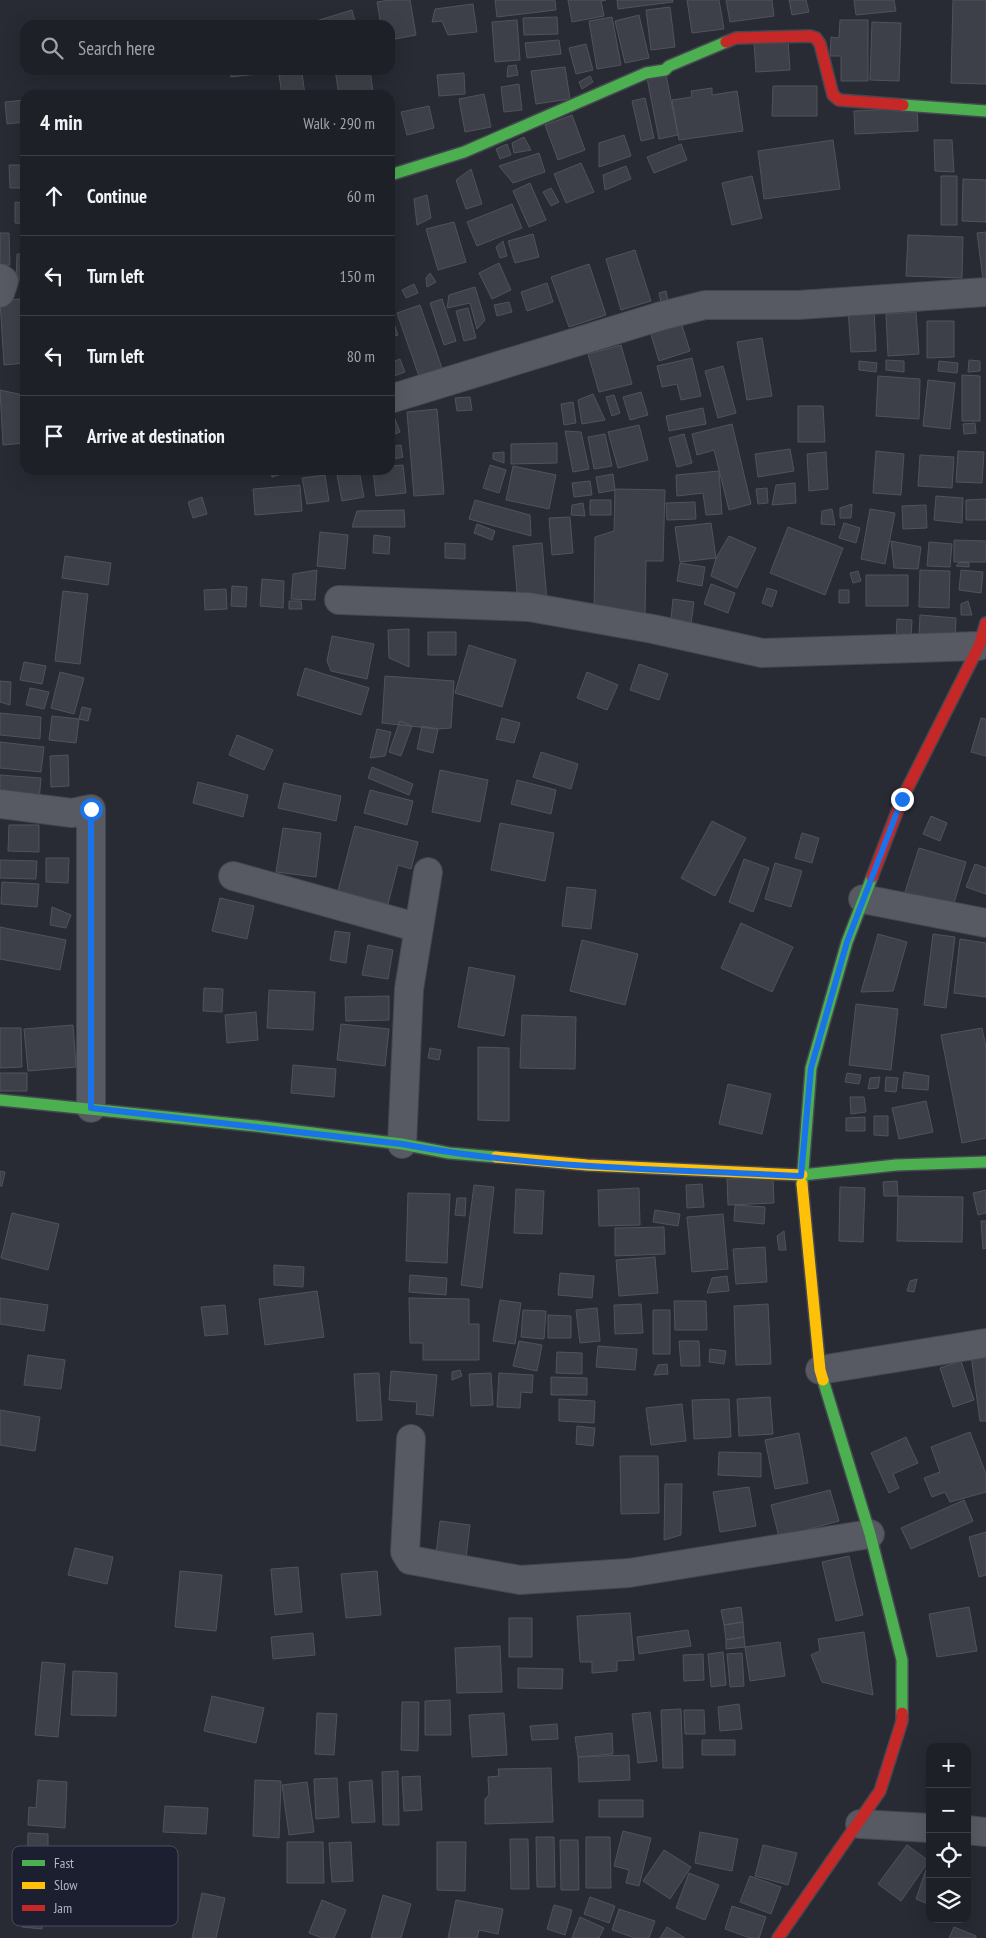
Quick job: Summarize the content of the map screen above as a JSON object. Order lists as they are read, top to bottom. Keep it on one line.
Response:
{"legend":["Fast","Slow","Jam"],"page":{"search":"Search here","heading":["4 min","Walk · 290 m"],"list":[["Continue","60 m"],["Turn left","150 m"],["Turn left","80 m"],"Arrive at destination"],"map_buttons":["+","−"]}}
